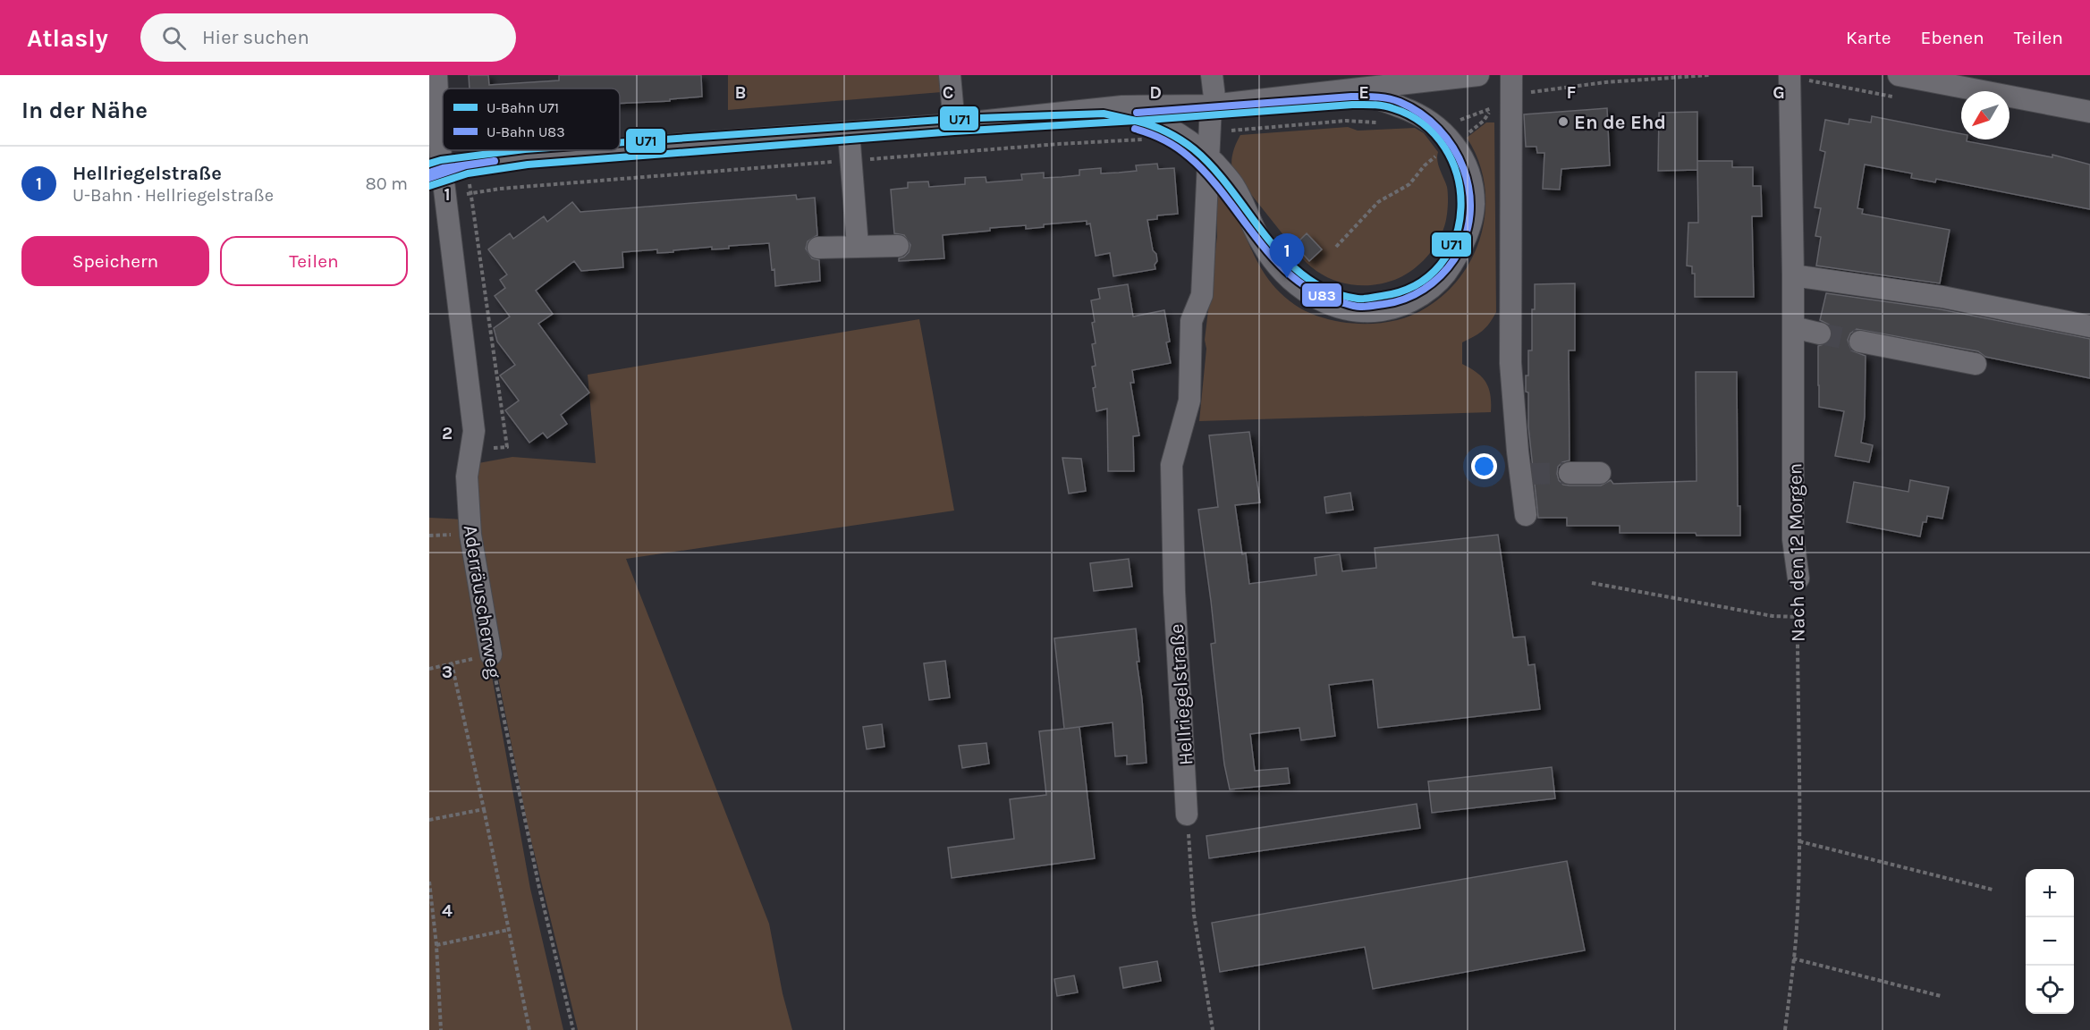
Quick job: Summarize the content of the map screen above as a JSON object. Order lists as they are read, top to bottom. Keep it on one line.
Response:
{"streets":{"street":["Nach den 12 Morgen","Aderräuscherweg","Hellriegelstraße"]},"places":["En de Ehd"],"lines":["metro line U83","metro line U71"],"legend":["U-Bahn U71","U-Bahn U83"],"north":"bottom left","page":{"header":"Atlasly","search":"Hier suchen","nav":["Karte","Ebenen","Teilen"],"heading":"In der Nähe","list":[{"mark":"1","name":"Hellriegelstraße","note":"U-Bahn · Hellriegelstraße","value":"80 m"}],"buttons":["Speichern","Teilen"],"pins":"1","map_buttons":["+","−"]},"grid":{"columns":["B","C","D","E","F","G"],"rows":["1","2","3","4"]}}
